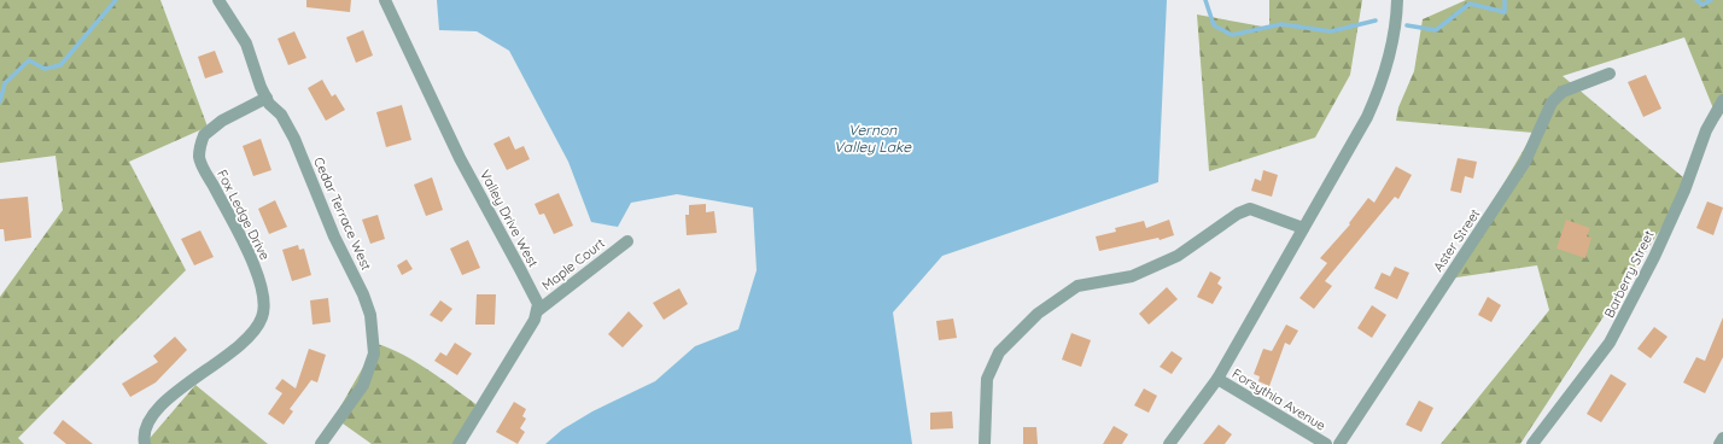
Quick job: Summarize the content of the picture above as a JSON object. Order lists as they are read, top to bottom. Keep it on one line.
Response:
{"streets":{"street":["Cedar Terrace West","Fox Ledge Drive","Valley Drive West","Aster Street","Maple Court","Barberry Street","Forsythia Avenue"]},"crossings":[["Cedar Terrace West","Fox Ledge Drive"],["Valley Drive West","Maple Court"]],"water":["Vernon Valley Lake"]}
